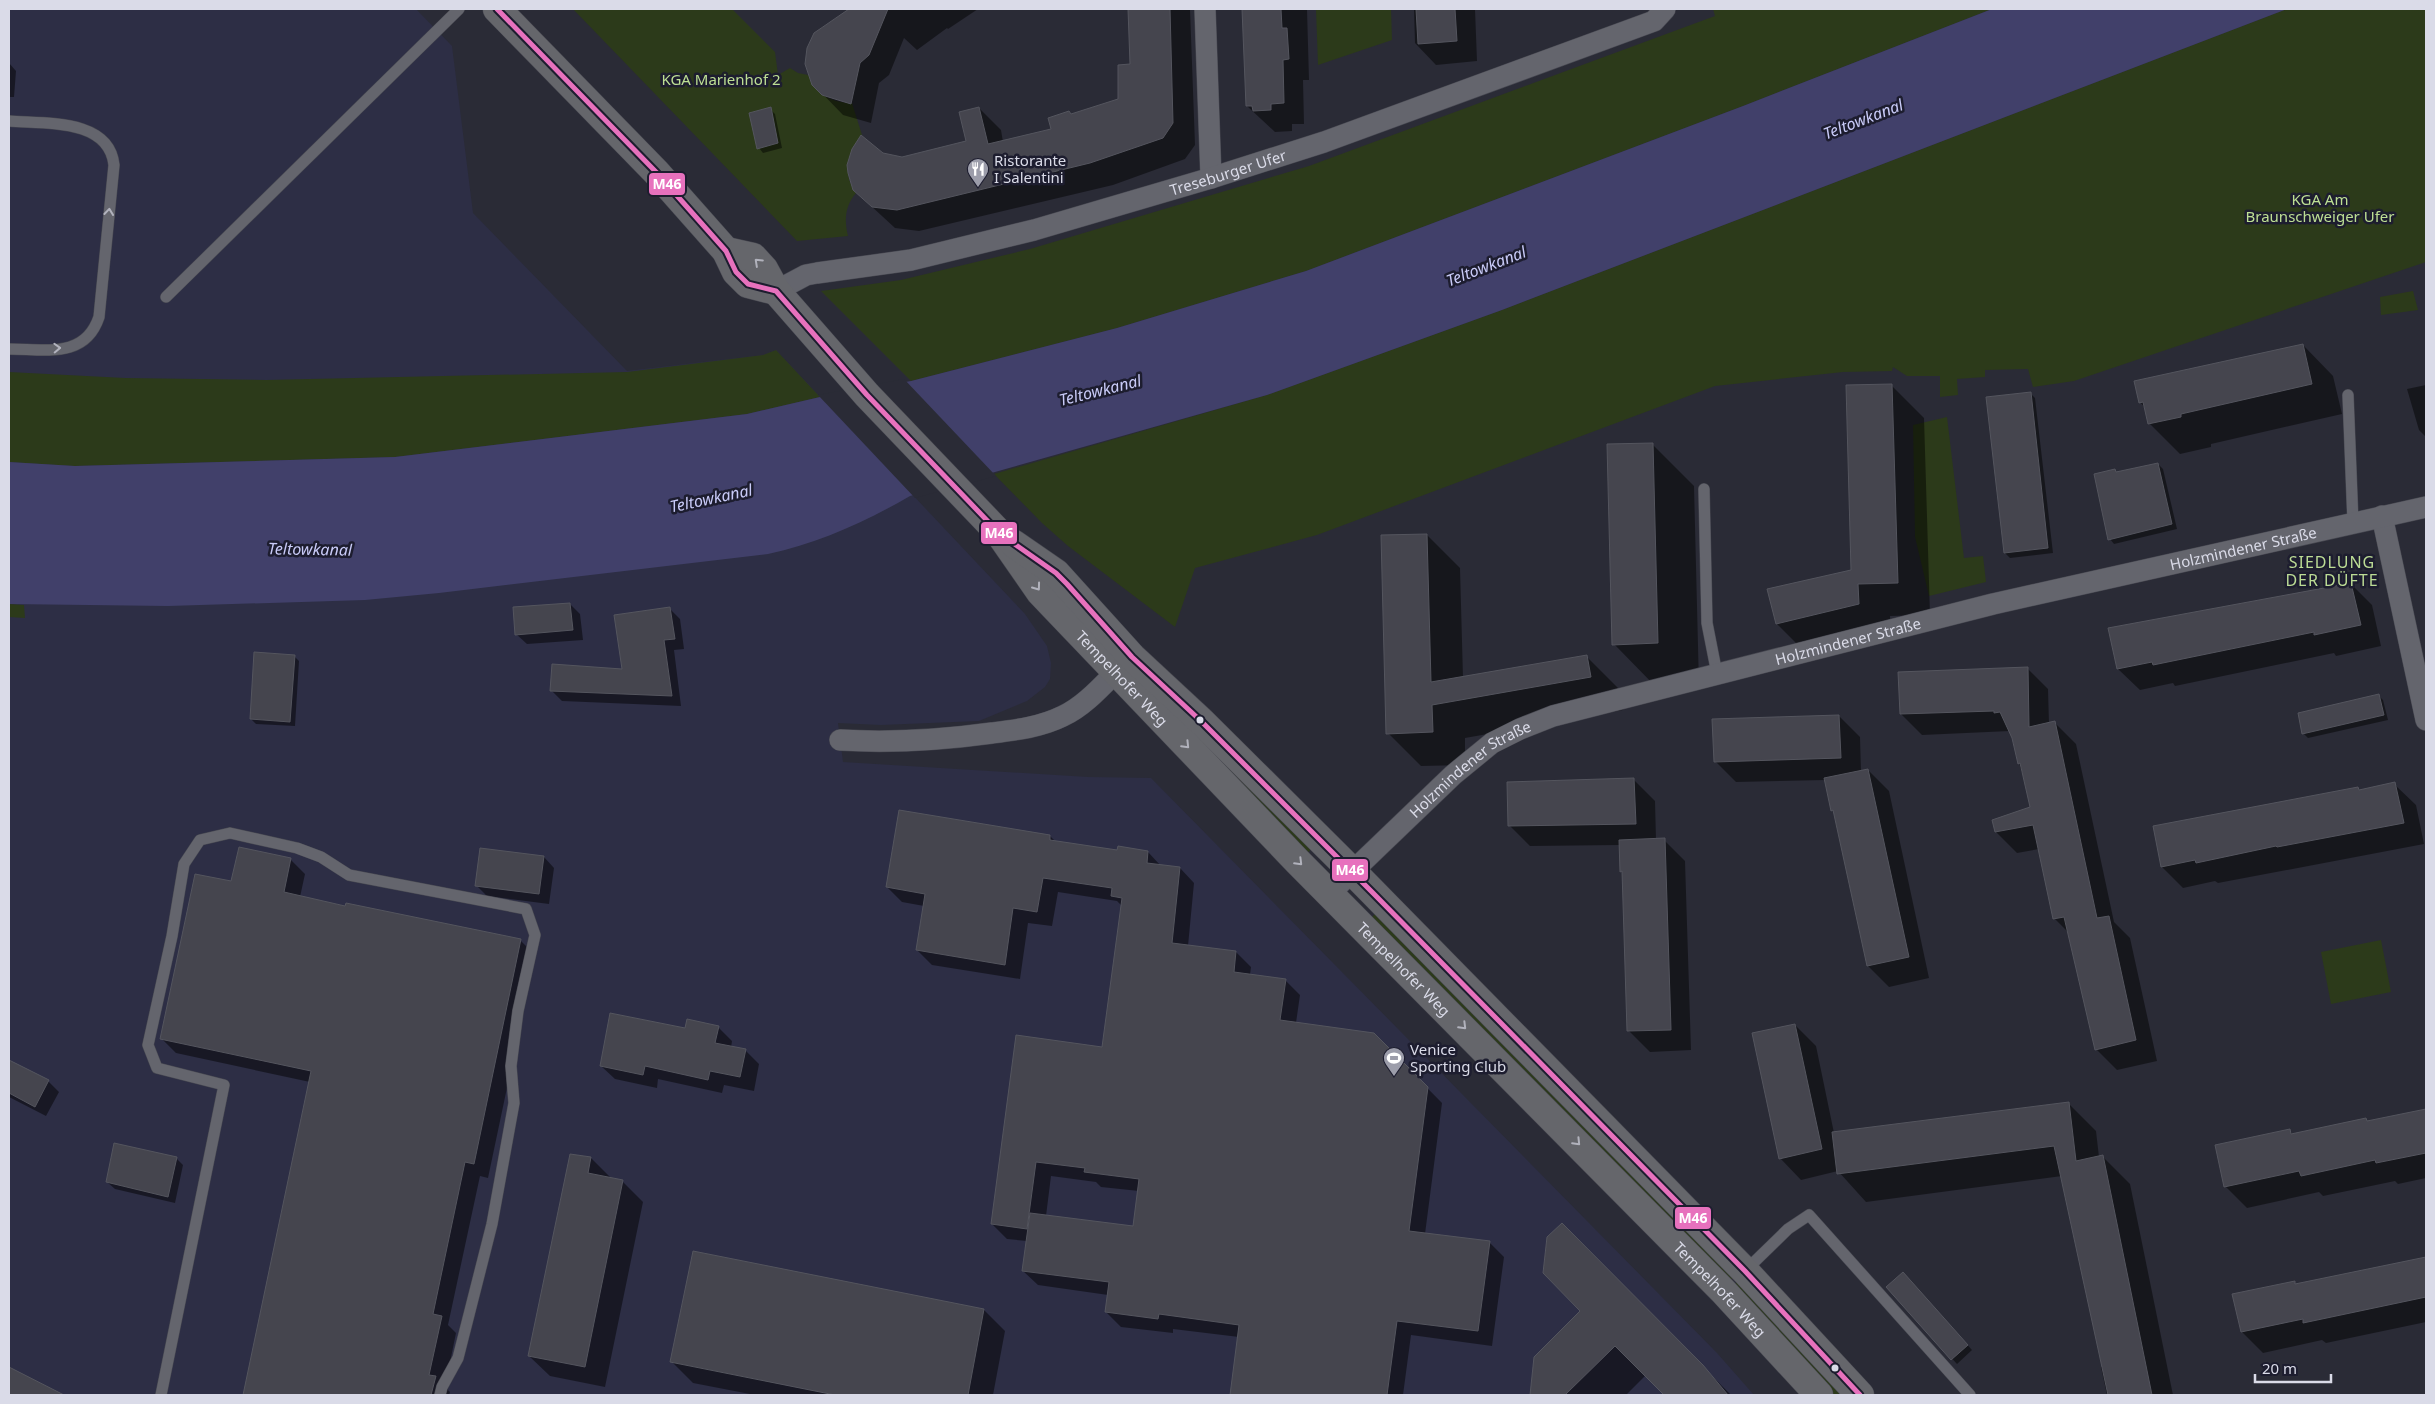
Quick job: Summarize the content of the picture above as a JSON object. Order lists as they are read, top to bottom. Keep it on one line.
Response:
{"streets":{"street":["Treseburger Ufer","Holzmindener Straße","Tempelhofer Weg"]},"crossings":[["Treseburger Ufer","Tempelhofer Weg"],["Holzmindener Straße","Tempelhofer Weg"]],"districts":["SIEDLUNG DER DÜFTE"],"water":["Teltowkanal"],"parks":["KGA Marienhof 2","KGA Am Braunschweiger Ufer"],"places":{"restaurant":["Ristorante I Salentini"],"sports":["Venice Sporting Club"]},"lines":["transit line M46"],"scale_bar":"20 m"}
